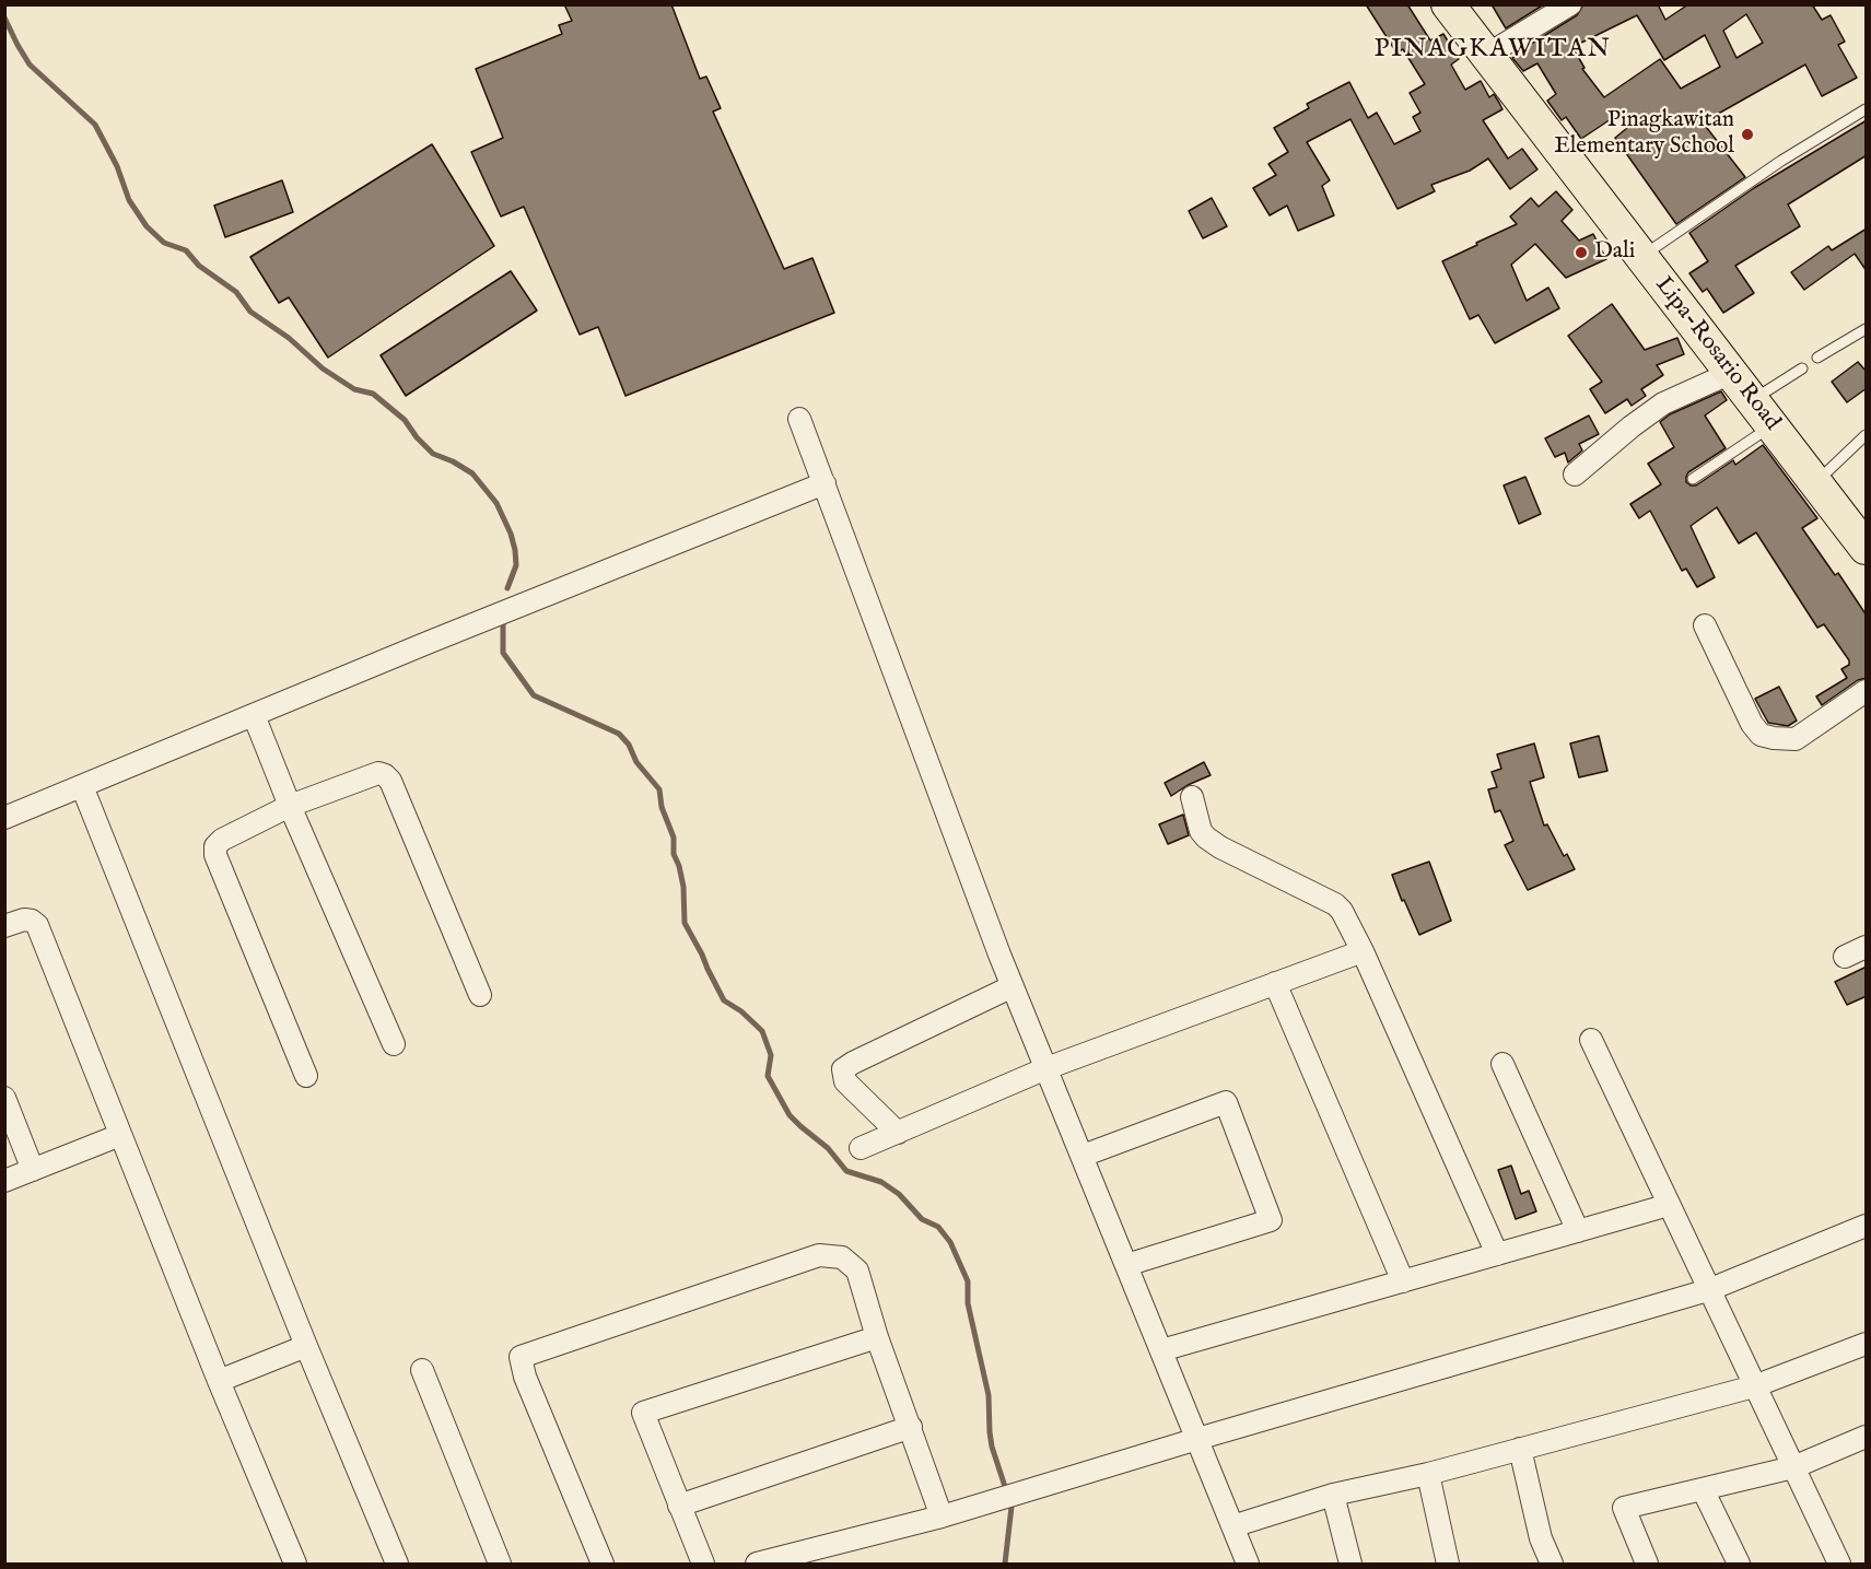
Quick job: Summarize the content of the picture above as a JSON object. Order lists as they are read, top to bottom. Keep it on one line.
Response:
{"streets":{"main road":["Lipa-Rosario Road"]},"districts":["PINAGKAWITAN"],"places":["Pinagkawitan Elementary School","Dali"]}
